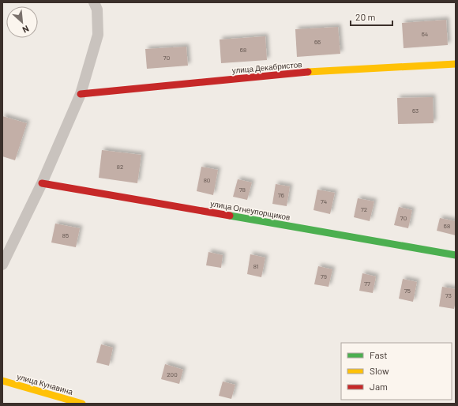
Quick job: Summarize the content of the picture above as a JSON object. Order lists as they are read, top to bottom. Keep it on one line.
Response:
{"streets":{"street":["улица Декабристов","улица Огнеупорщиков","улица Кунавина"]},"house_numbers":["64","66","68","70","63","82","80","78","76","74","72","70","68","85","81","79","77","75","73","200"],"legend":["Fast","Slow","Jam"],"scale_bar":"20 m","north":"bottom right"}
